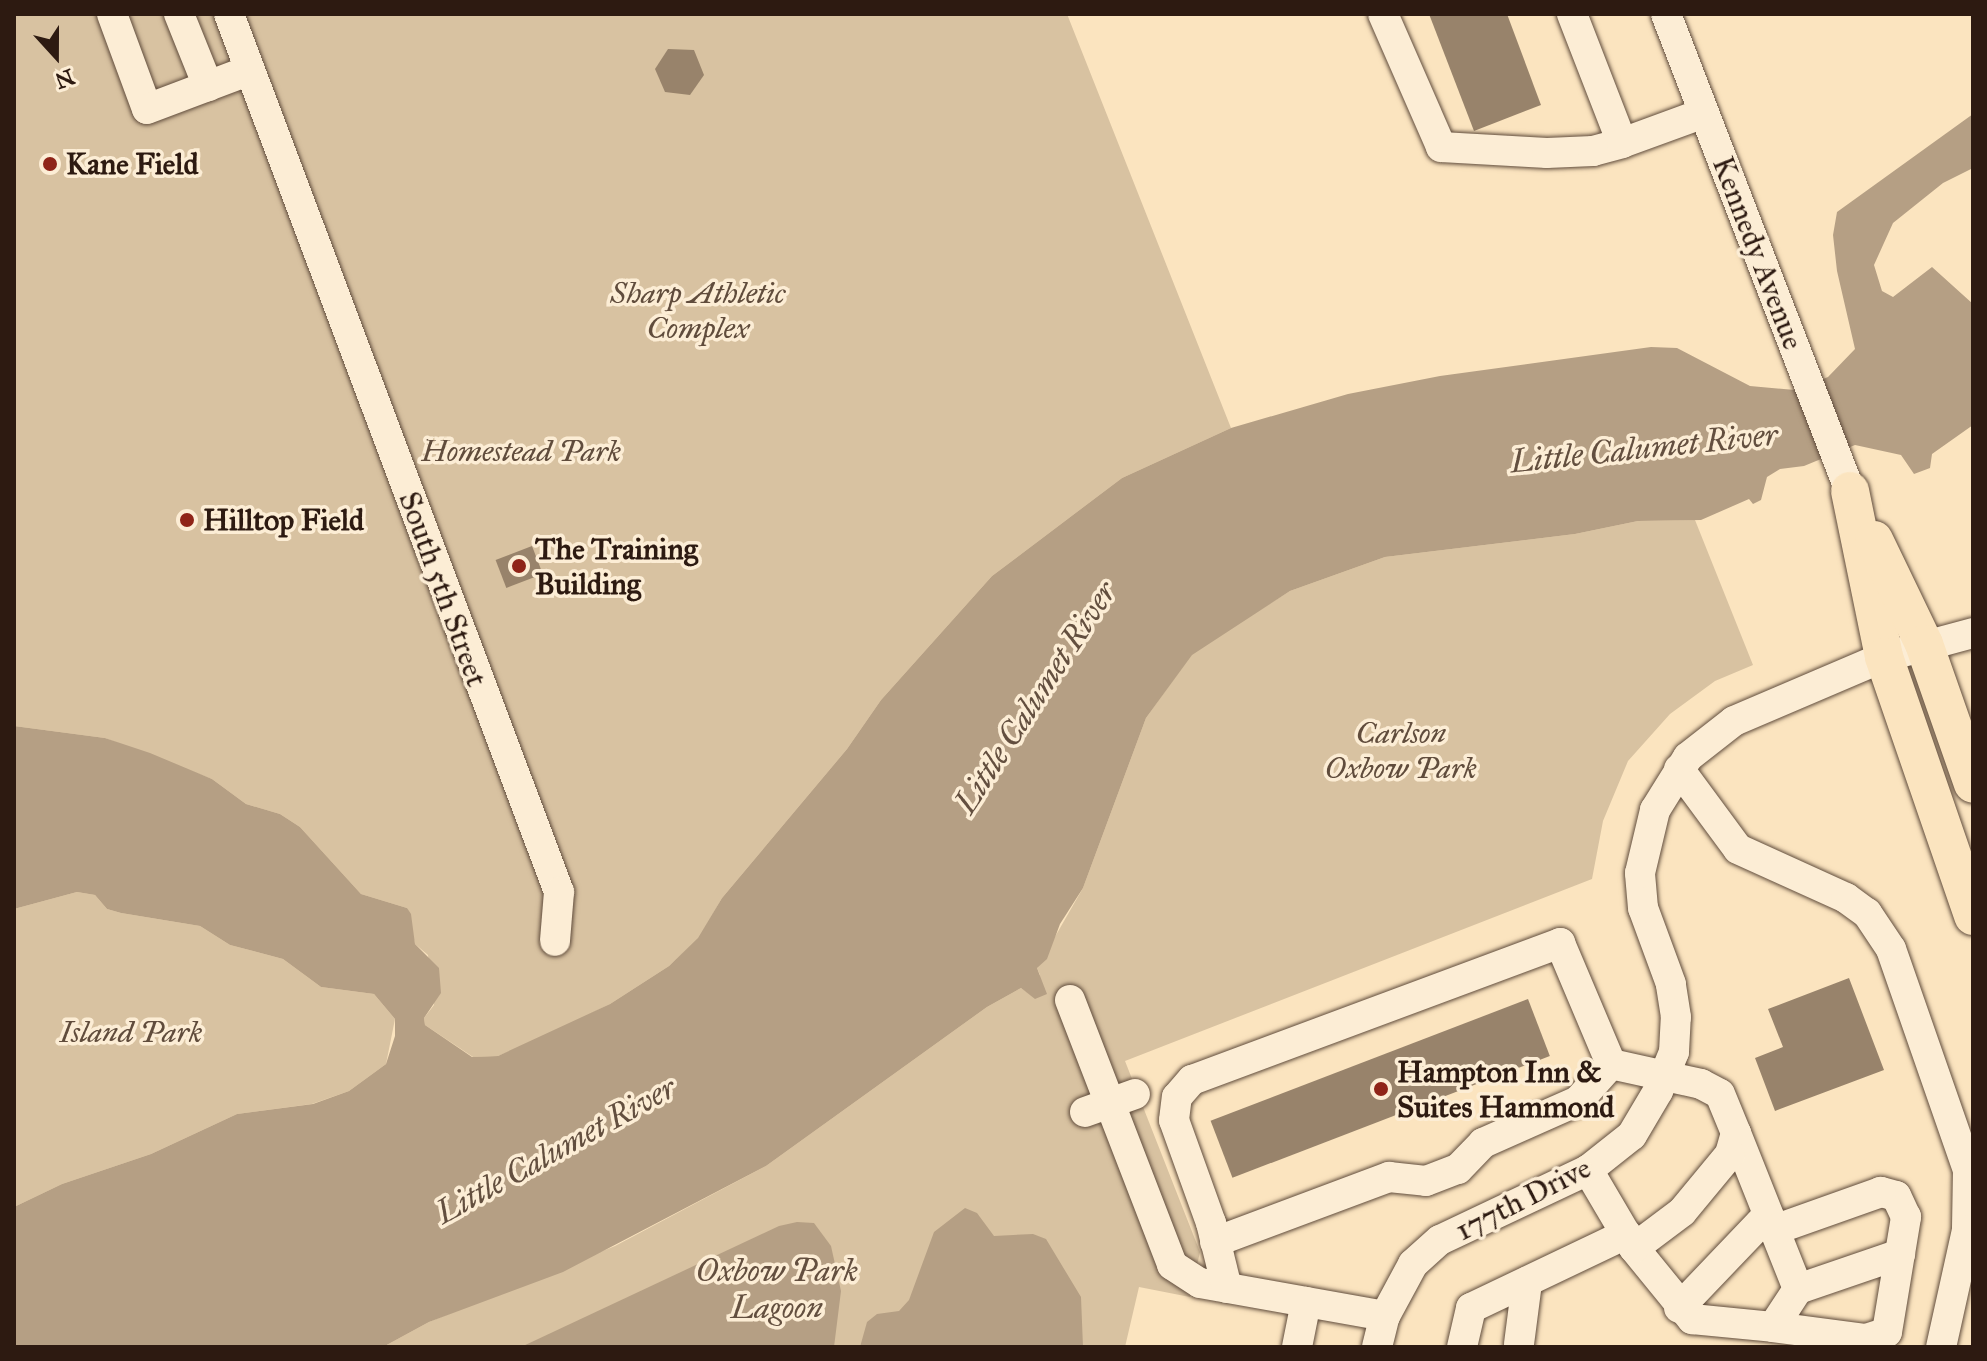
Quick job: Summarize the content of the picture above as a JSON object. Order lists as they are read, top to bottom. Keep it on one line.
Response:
{"streets":{"main road":["Kennedy Avenue"],"street":["South 5th Street","177th Drive"]},"crossings":[["Kennedy Avenue","177th Drive"]],"water":["Little Calumet River","Oxbow Park Lagoon"],"parks":["Sharp Athletic Complex","Homestead Park","Carlson Oxbow Park","Island Park"],"places":["Kane Field","Hilltop Field","The Training Building","Hampton Inn & Suites Hammond"],"north":"bottom"}
